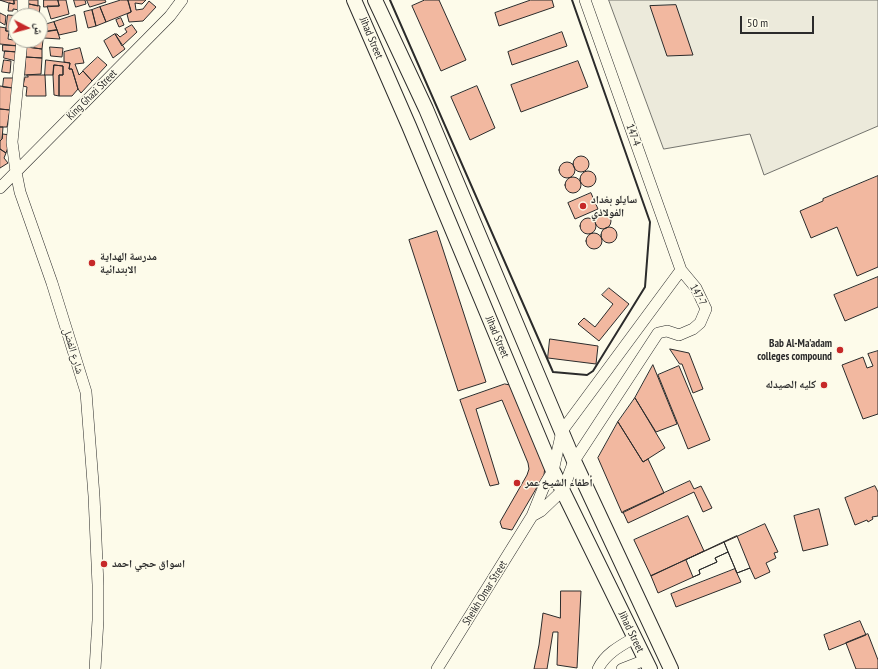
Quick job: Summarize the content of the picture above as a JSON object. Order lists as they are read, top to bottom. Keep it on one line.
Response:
{"streets":{"main road":["Jihad Street"],"street":["King Ghazi Street","147-4","147-7","شارع الفضل","Sheikh Omar Street"]},"crossings":[["Jihad Street","147-7"],["Jihad Street","Sheikh Omar Street"],["King Ghazi Street","شارع الفضل"],["147-4","147-7"],["147-7","Sheikh Omar Street"]],"places":["سايلو بغداد الفولاذي","مدرسة الهداية الابتدائية","Bab Al-Ma'adam colleges compound","كليه الصيدله","أطفاء الشيخ عمر","اسواق حجي احمد"],"scale_bar":"50 m","north":"right"}
